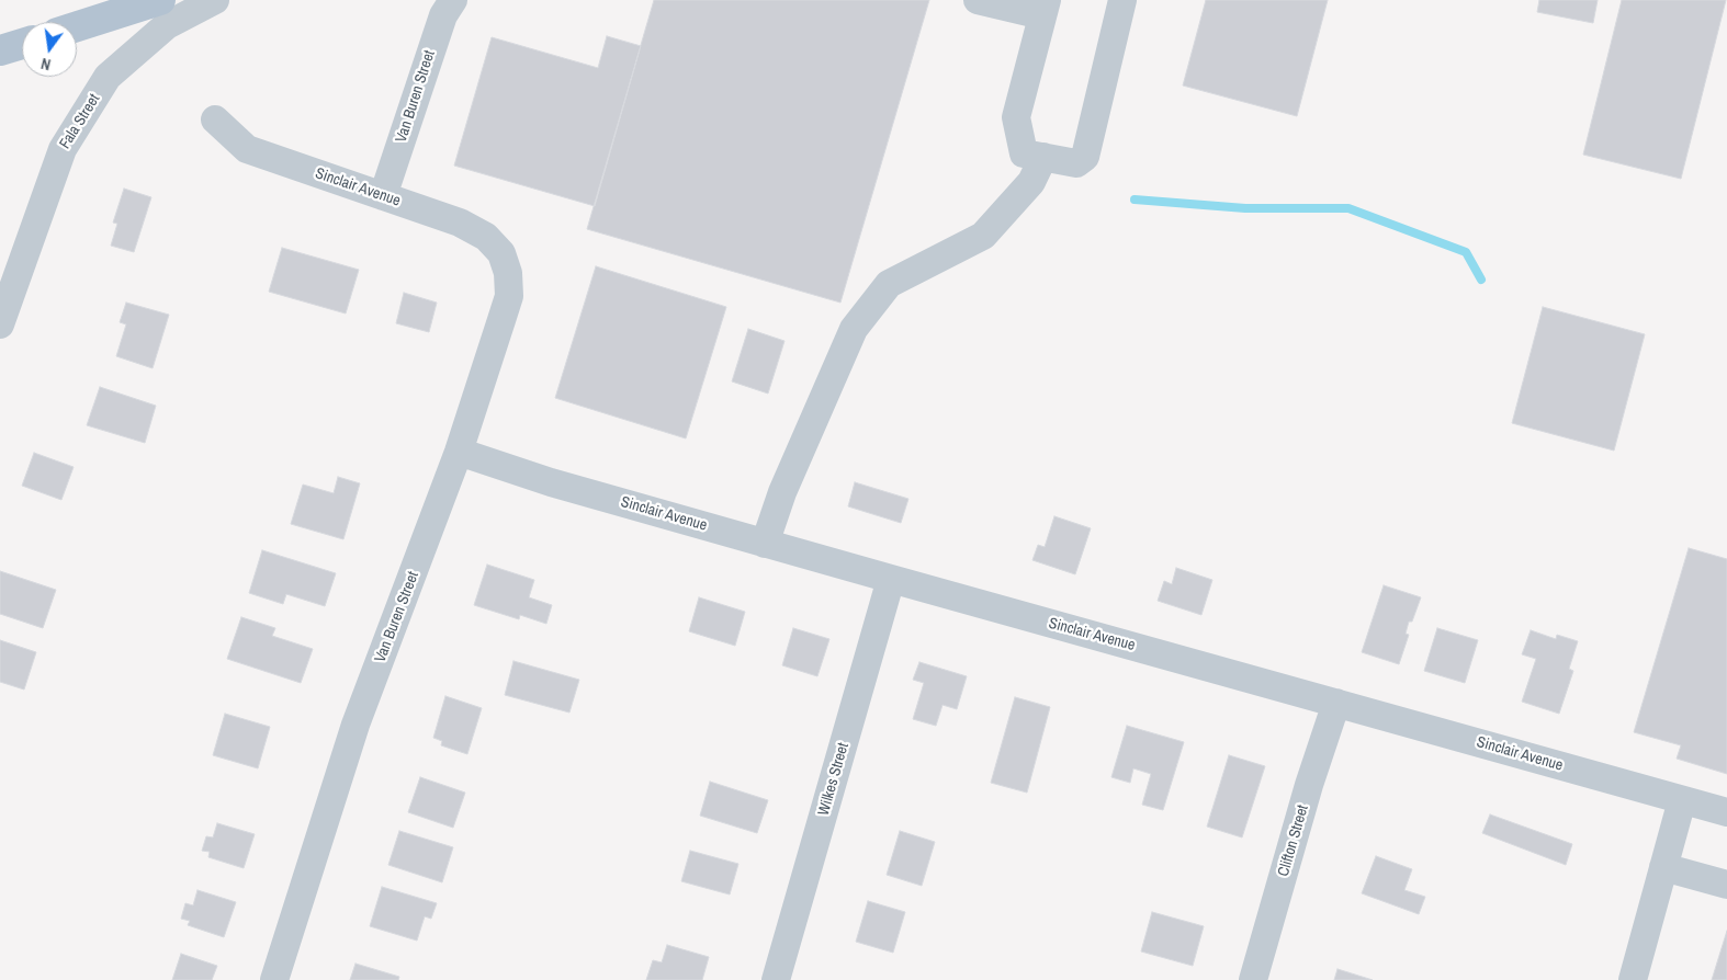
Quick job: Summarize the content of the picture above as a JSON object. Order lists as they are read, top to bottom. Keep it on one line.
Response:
{"streets":{"street":["Van Buren Street","Fala Street","Sinclair Avenue","Wilkes Street","Clifton Street"]},"crossings":[["Van Buren Street","Sinclair Avenue"],["Sinclair Avenue","Wilkes Street"],["Sinclair Avenue","Clifton Street"]],"north":"bottom"}
